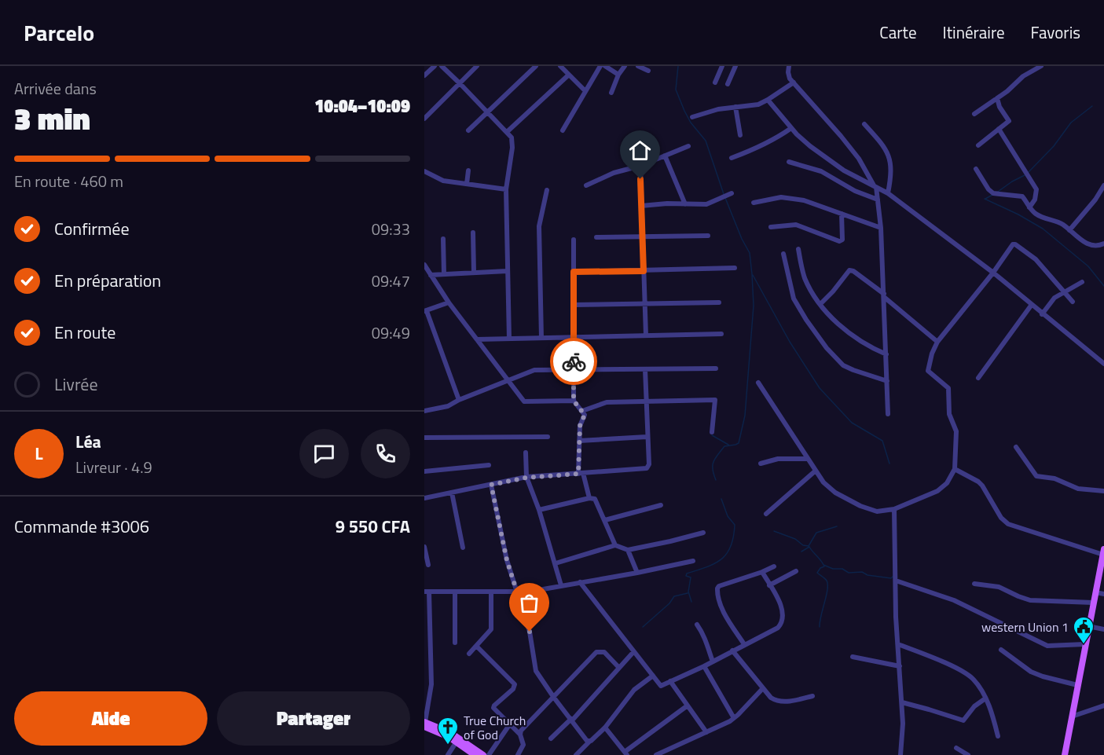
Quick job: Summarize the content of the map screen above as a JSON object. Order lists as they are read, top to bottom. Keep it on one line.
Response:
{"places":{"public building":["western Union 1"],"church":["True Church of God"]},"page":{"header":"Parcelo","nav":["Carte","Itinéraire","Favoris"],"heading":["3 min","Arrivée dans","10:04–10:09"],"panel":["Léa","Livreur · 4.9","Commande #3006","9 550 CFA"],"bar":"En route · 460 m","list":[["Confirmée","09:33"],["En préparation","09:47"],["En route","09:49"],"Livrée"],"round":"L","buttons":["Aide","Partager"]}}
